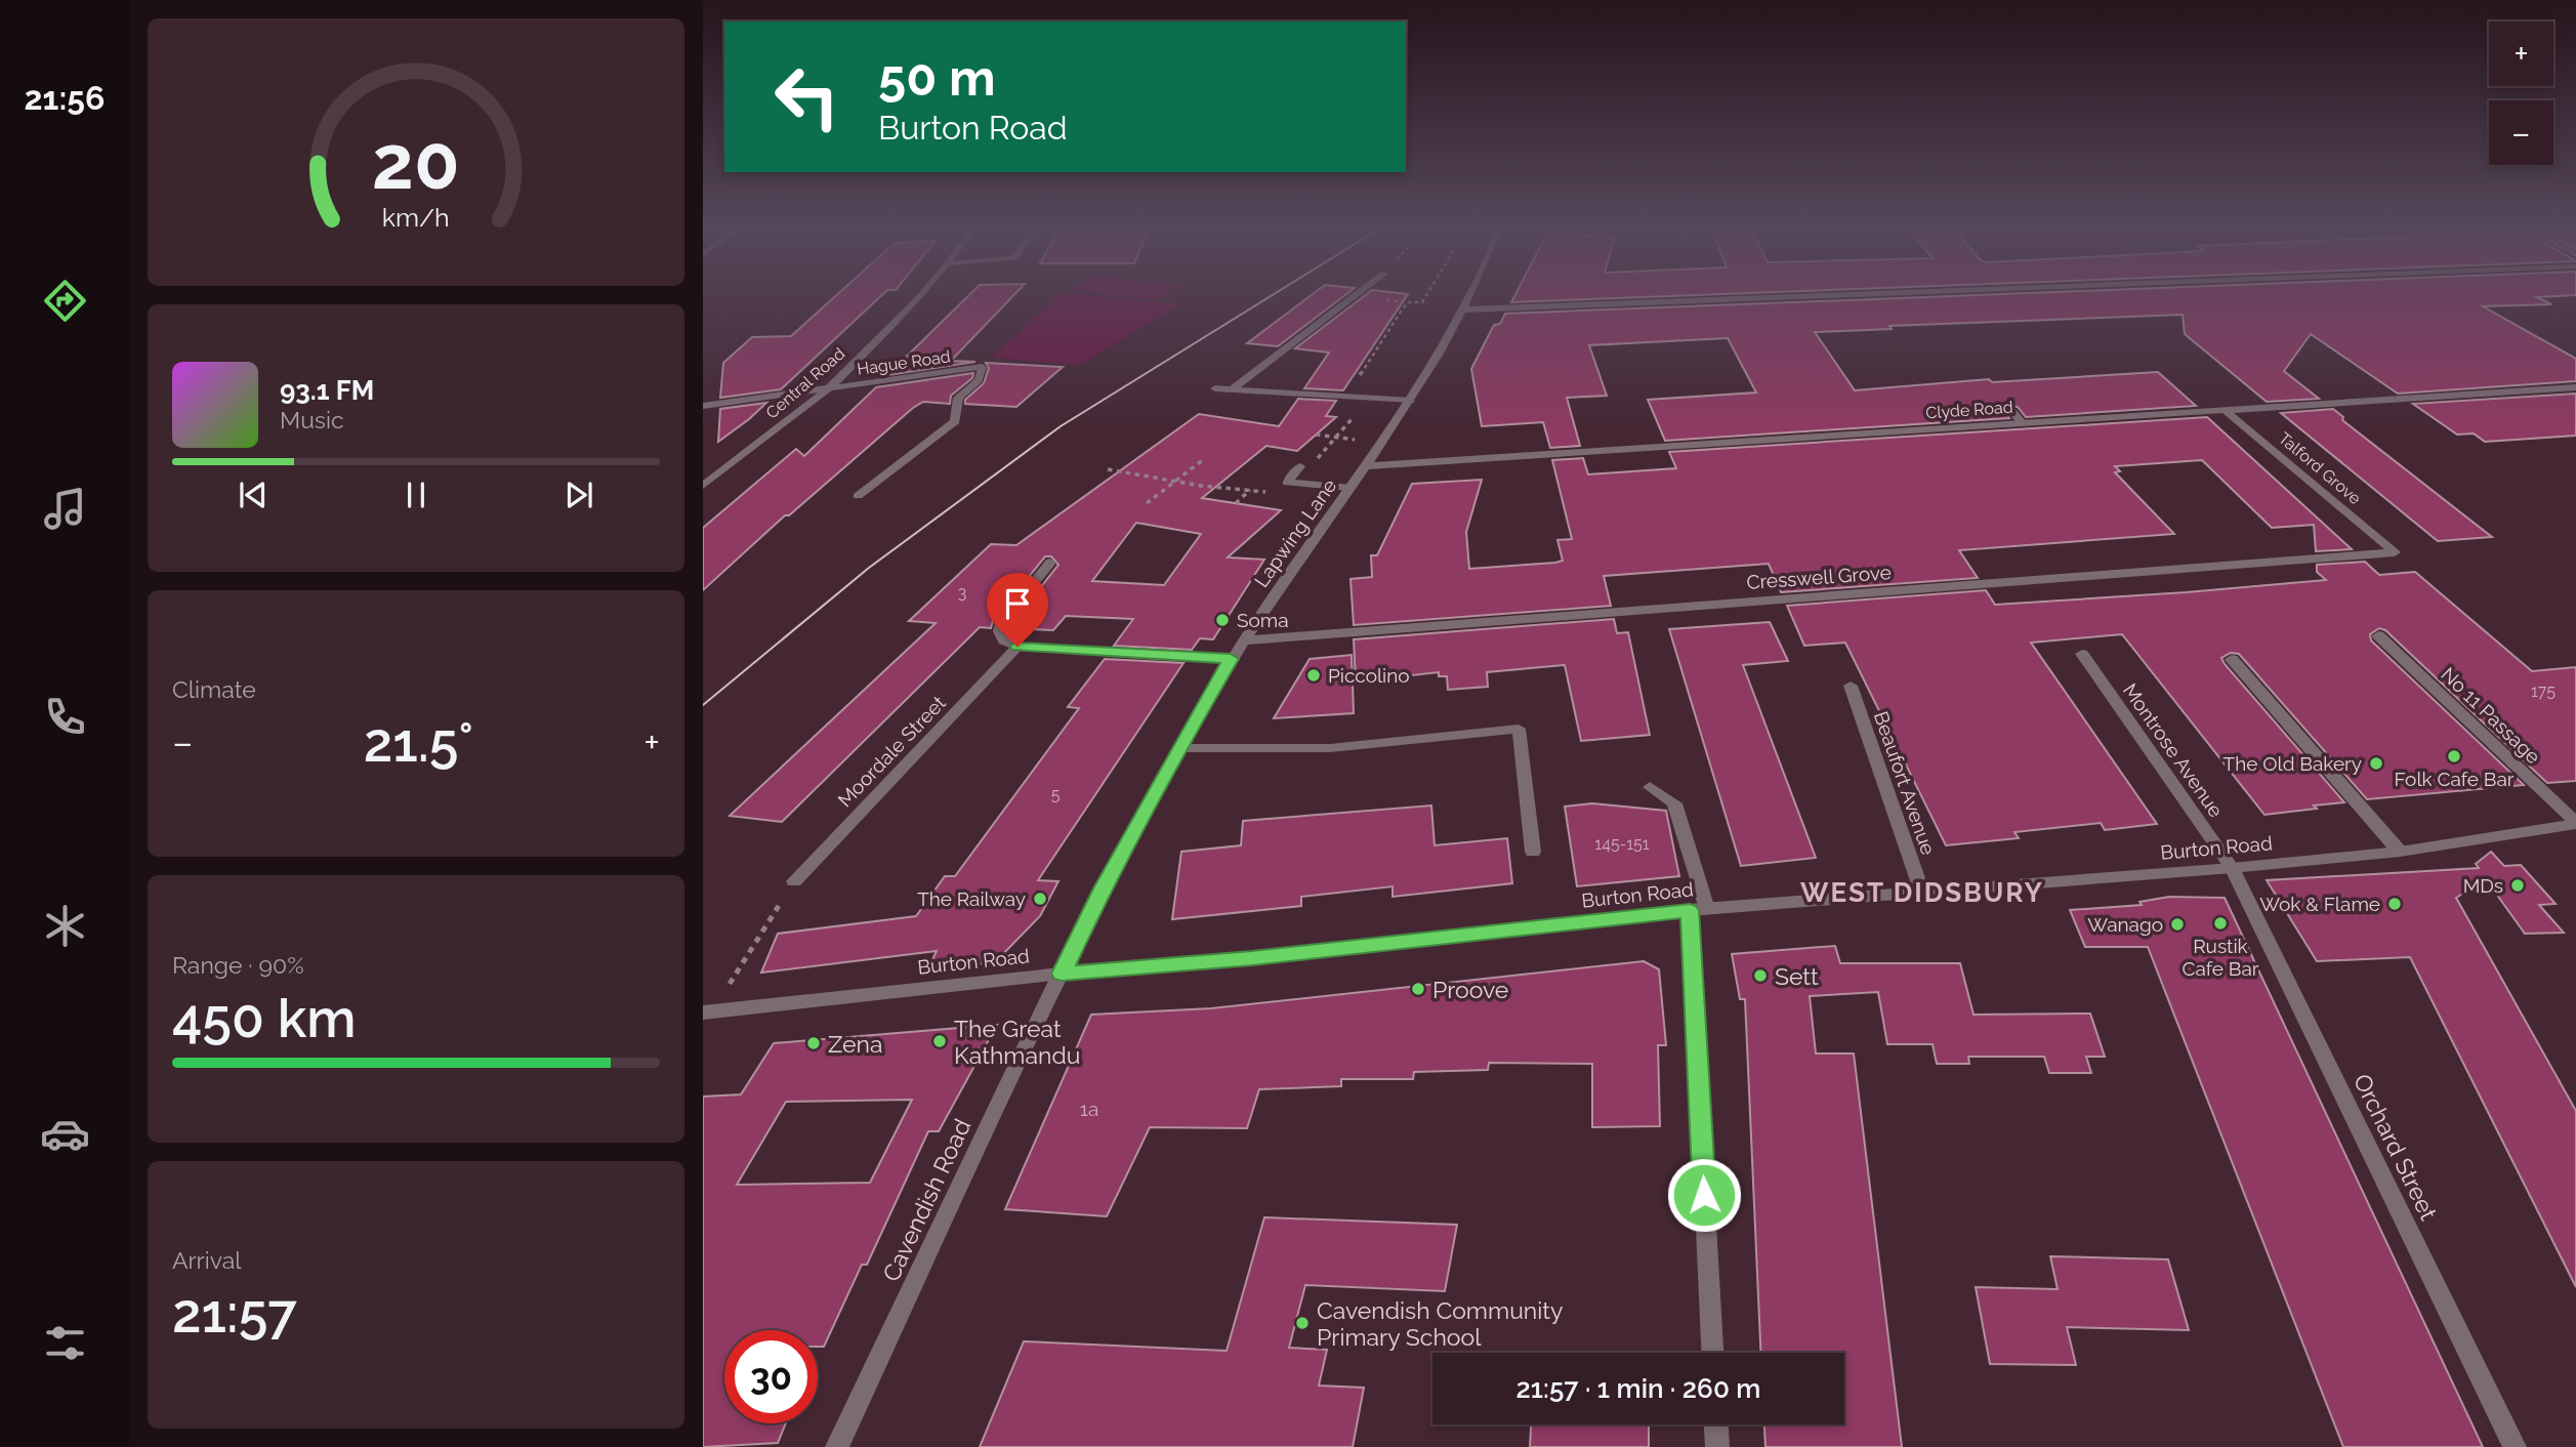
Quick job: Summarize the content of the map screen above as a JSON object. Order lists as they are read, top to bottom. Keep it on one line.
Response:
{"streets":{"street":["Hague Road","Central Road","Clyde Road","Talford Grove","Lapwing Lane","Cresswell Grove","No 11 Passage","Montrose Avenue","Moordale Street","Beaufort Avenue","Burton Road","Orchard Street","Cavendish Road"]},"crossings":[["Hague Road","Central Road"],["Clyde Road","Talford Grove"],["Clyde Road","Lapwing Lane"],["Talford Grove","Cresswell Grove"],["Lapwing Lane","Cresswell Grove"],["Lapwing Lane","Burton Road"],["Lapwing Lane","Cavendish Road"],["No 11 Passage","Burton Road"],["Montrose Avenue","Burton Road"],["Montrose Avenue","Orchard Street"],["Beaufort Avenue","Burton Road"],["Burton Road","Orchard Street"],["Burton Road","Cavendish Road"]],"districts":["WEST DIDSBURY"],"places":["Soma","Piccolino","Folk Cafe Bar","The Old Bakery","MDs","The Railway","Wok & Flame","Rustik Cafe Bar","Wanago","Sett","Proove","The Great Kathmandu","Zena","Cavendish Community Primary School"],"house_numbers":["3","175","5","145-151","1a"],"page":{"tabs":"21:56","map_buttons":["+","−"],"turn":["50 m","Burton Road"],"song":["93.1 FM","Music"],"tile":["Climate",["Range · 90%","450 km"],["Arrival","21:57"]],"heat":["−","21.5°","+"],"limit":"30","trip":"21:57 · 1 min · 260 m","gauge":["20","km/h"]}}
